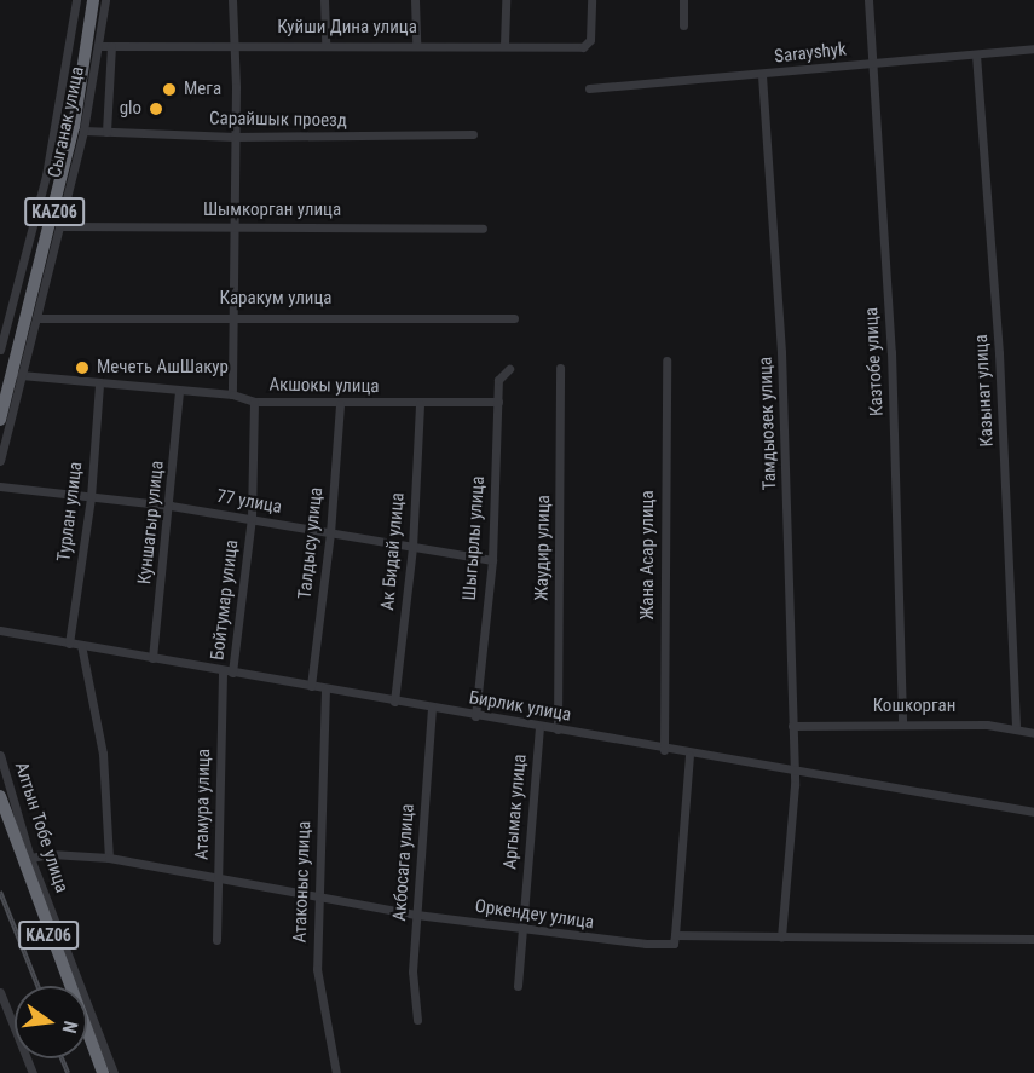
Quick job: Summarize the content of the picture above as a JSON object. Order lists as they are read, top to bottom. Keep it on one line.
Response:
{"streets":{"highway":["KАZ06"],"street":["Куйши Дина улица","Sarayshyk","Сарайшык проезд","Сыганак улица","Шымкорган улица","Каракум улица","Казтобе улица","Акшокы улица","Казынат улица","Тамдыозек улица","77 улица","Турлан улица","Куншагыр улица","Шыгырлы улица","Талдысу улица","Жаудир улица","Ак Бидай улица","Жана Асар улица","Бойтумар улица","Бирлик улица","Кошкорган","Атамура улица","Аргымак улица","Алтын Тобе улица","Акбосага улица","Атаконыс улица","Оркендеу улица"]},"crossings":[["Куйши Дина улица","Сыганак улица"],["Sarayshyk","Казтобе улица"],["Sarayshyk","Казынат улица"],["Sarayshyk","Тамдыозек улица"],["Сарайшык проезд","Сыганак улица"],["Сыганак улица","Шымкорган улица"],["Сыганак улица","Каракум улица"],["Сыганак улица","Акшокы улица"],["Казтобе улица","Кошкорган"],["Акшокы улица","Турлан улица"],["Акшокы улица","Куншагыр улица"],["Акшокы улица","Шыгырлы улица"],["Акшокы улица","Талдысу улица"],["Акшокы улица","Ак Бидай улица"],["Акшокы улица","Бойтумар улица"],["Казынат улица","Кошкорган"],["Тамдыозек улица","Бирлик улица"],["Тамдыозек улица","Кошкорган"],["Тамдыозек улица","Оркендеу улица"],["77 улица","Турлан улица"],["77 улица","Куншагыр улица"],["77 улица","Шыгырлы улица"],["77 улица","Талдысу улица"],["77 улица","Ак Бидай улица"],["77 улица","Бойтумар улица"],["Турлан улица","Бирлик улица"],["Куншагыр улица","Бирлик улица"],["Шыгырлы улица","Бирлик улица"],["Талдысу улица","Бирлик улица"],["Жаудир улица","Бирлик улица"],["Ак Бидай улица","Бирлик улица"],["Жана Асар улица","Бирлик улица"],["Бойтумар улица","Бирлик улица"],["Бойтумар улица","Атамура улица"],["Бирлик улица","Атамура улица"],["Бирлик улица","Аргымак улица"],["Бирлик улица","Акбосага улица"],["Бирлик улица","Атаконыс улица"],["Атамура улица","Оркендеу улица"],["Аргымак улица","Оркендеу улица"],["Алтын Тобе улица","Оркендеу улица"],["Акбосага улица","Оркендеу улица"],["Атаконыс улица","Оркендеу улица"]],"places":["Мега","glo","Мечеть АшШакур"],"north":"right"}
